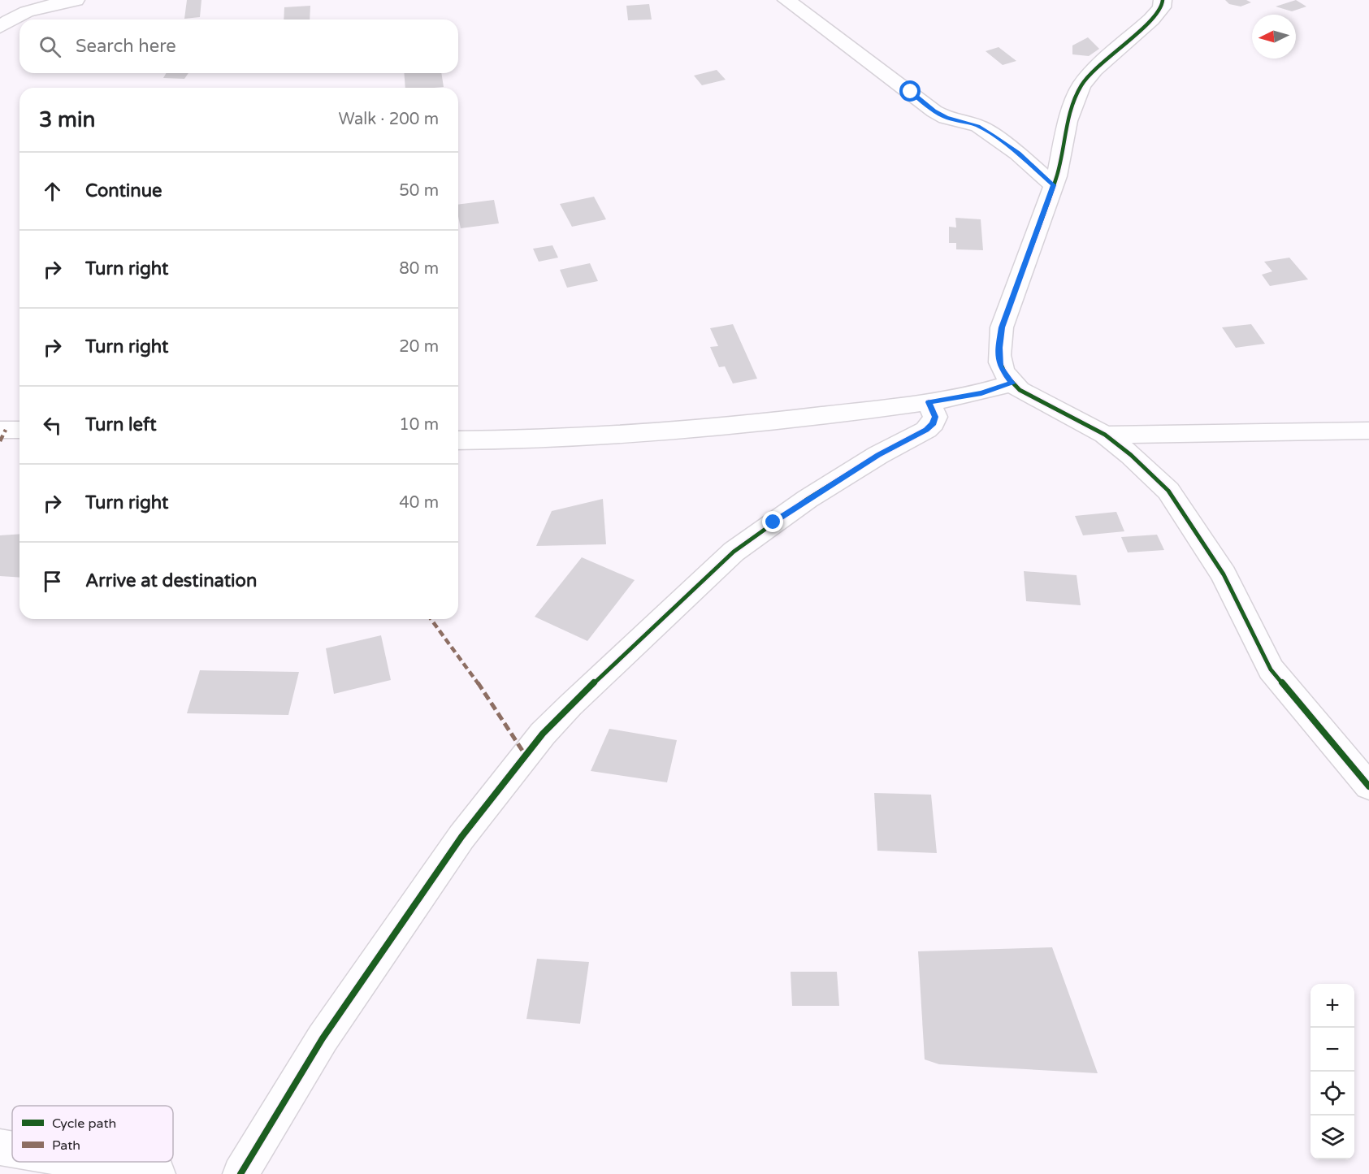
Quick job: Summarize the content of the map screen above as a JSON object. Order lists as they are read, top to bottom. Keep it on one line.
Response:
{"legend":["Cycle path","Path"],"north":"left","page":{"search":"Search here","heading":["3 min","Walk · 200 m"],"list":[["Continue","50 m"],["Turn right","80 m"],["Turn right","20 m"],["Turn left","10 m"],["Turn right","40 m"],"Arrive at destination"],"map_buttons":["+","−"]}}
